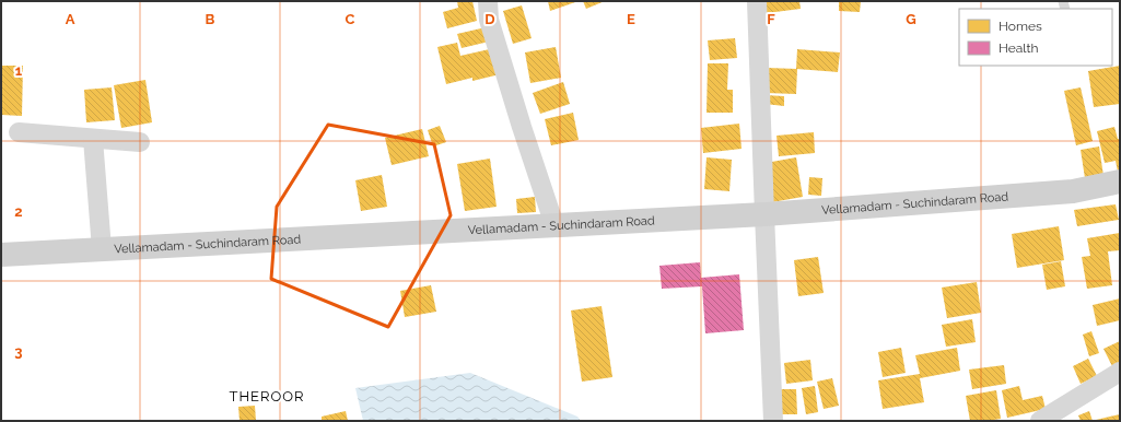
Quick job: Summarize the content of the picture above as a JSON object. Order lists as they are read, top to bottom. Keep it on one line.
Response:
{"streets":{"main road":["Vellamadam - Suchindaram Road"]},"districts":["THEROOR"],"legend":["Homes","Health"],"grid":{"columns":["A","B","C","D","E","F","G"],"rows":["1","2","3"]}}
